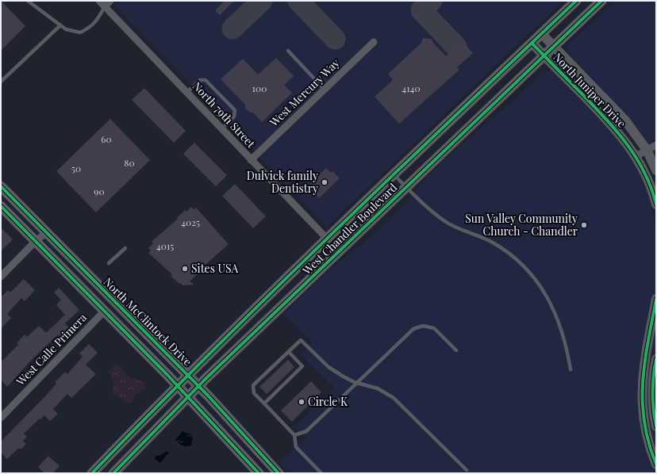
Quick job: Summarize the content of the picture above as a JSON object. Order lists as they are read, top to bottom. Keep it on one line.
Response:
{"streets":{"main road":["West Chandler Boulevard","North McClintock Drive"],"street":["North Juniper Drive","West Mercury Way","North 79th Street","West Calle Primera"]},"crossings":[["North Juniper Drive","West Chandler Boulevard"],["West Mercury Way","North 79th Street"],["North 79th Street","West Chandler Boulevard"],["West Chandler Boulevard","North McClintock Drive"],["North McClintock Drive","West Calle Primera"]],"places":["Dulvick family Dentistry","Sun Valley Community Church - Chandler","Sites USA","Circle K"],"house_numbers":["100","4140","60","80","50","90","4025","4015"]}
